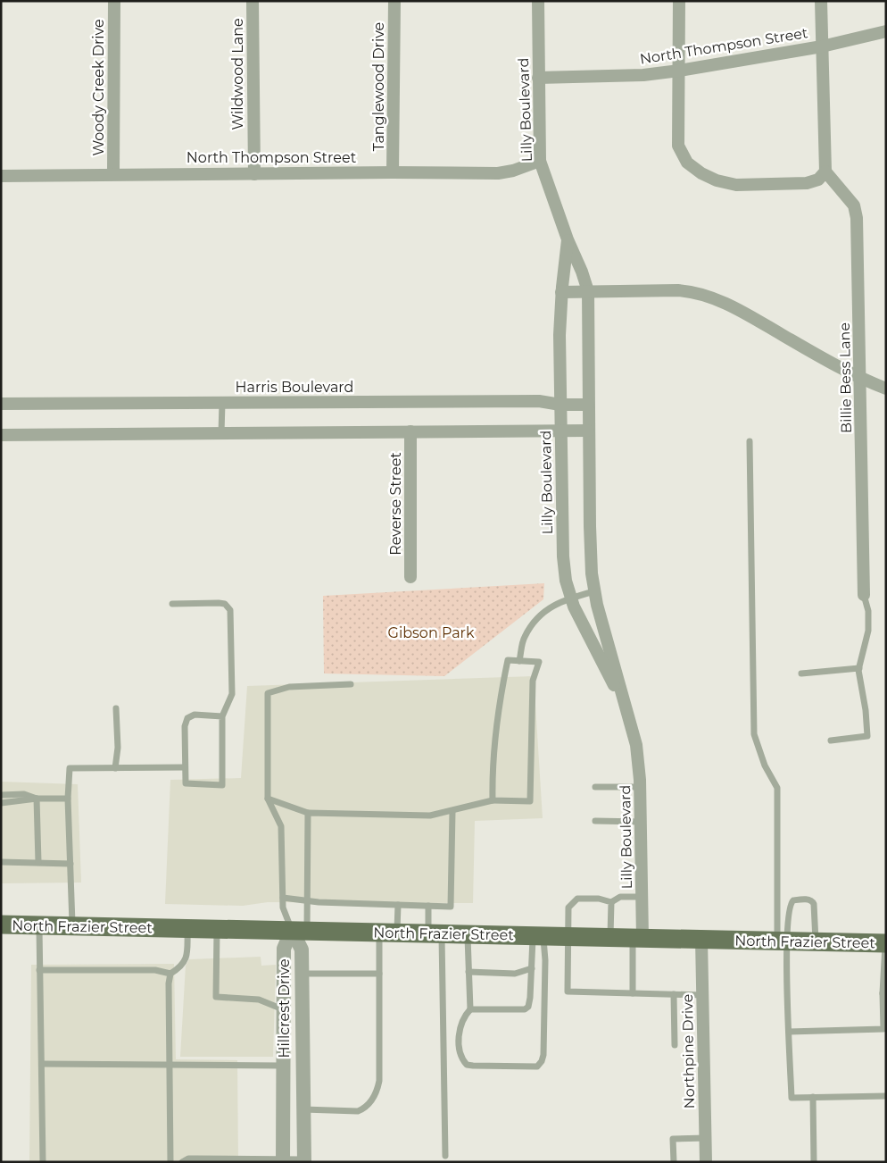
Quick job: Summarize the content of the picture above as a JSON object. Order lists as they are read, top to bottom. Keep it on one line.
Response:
{"streets":{"main road":["North Frazier Street"],"street":["North Thompson Street","Wildwood Lane","Tanglewood Drive","Woody Creek Drive","Lilly Boulevard","Billie Bess Lane","Harris Boulevard","Reverse Street","Hillcrest Drive","Northpine Drive"]},"crossings":[["North Thompson Street","Wildwood Lane"],["North Thompson Street","Tanglewood Drive"],["North Thompson Street","Woody Creek Drive"],["North Thompson Street","Lilly Boulevard"],["Lilly Boulevard","Harris Boulevard"],["Lilly Boulevard","North Frazier Street"],["North Frazier Street","Hillcrest Drive"],["North Frazier Street","Northpine Drive"]],"parks":["Gibson Park"]}
